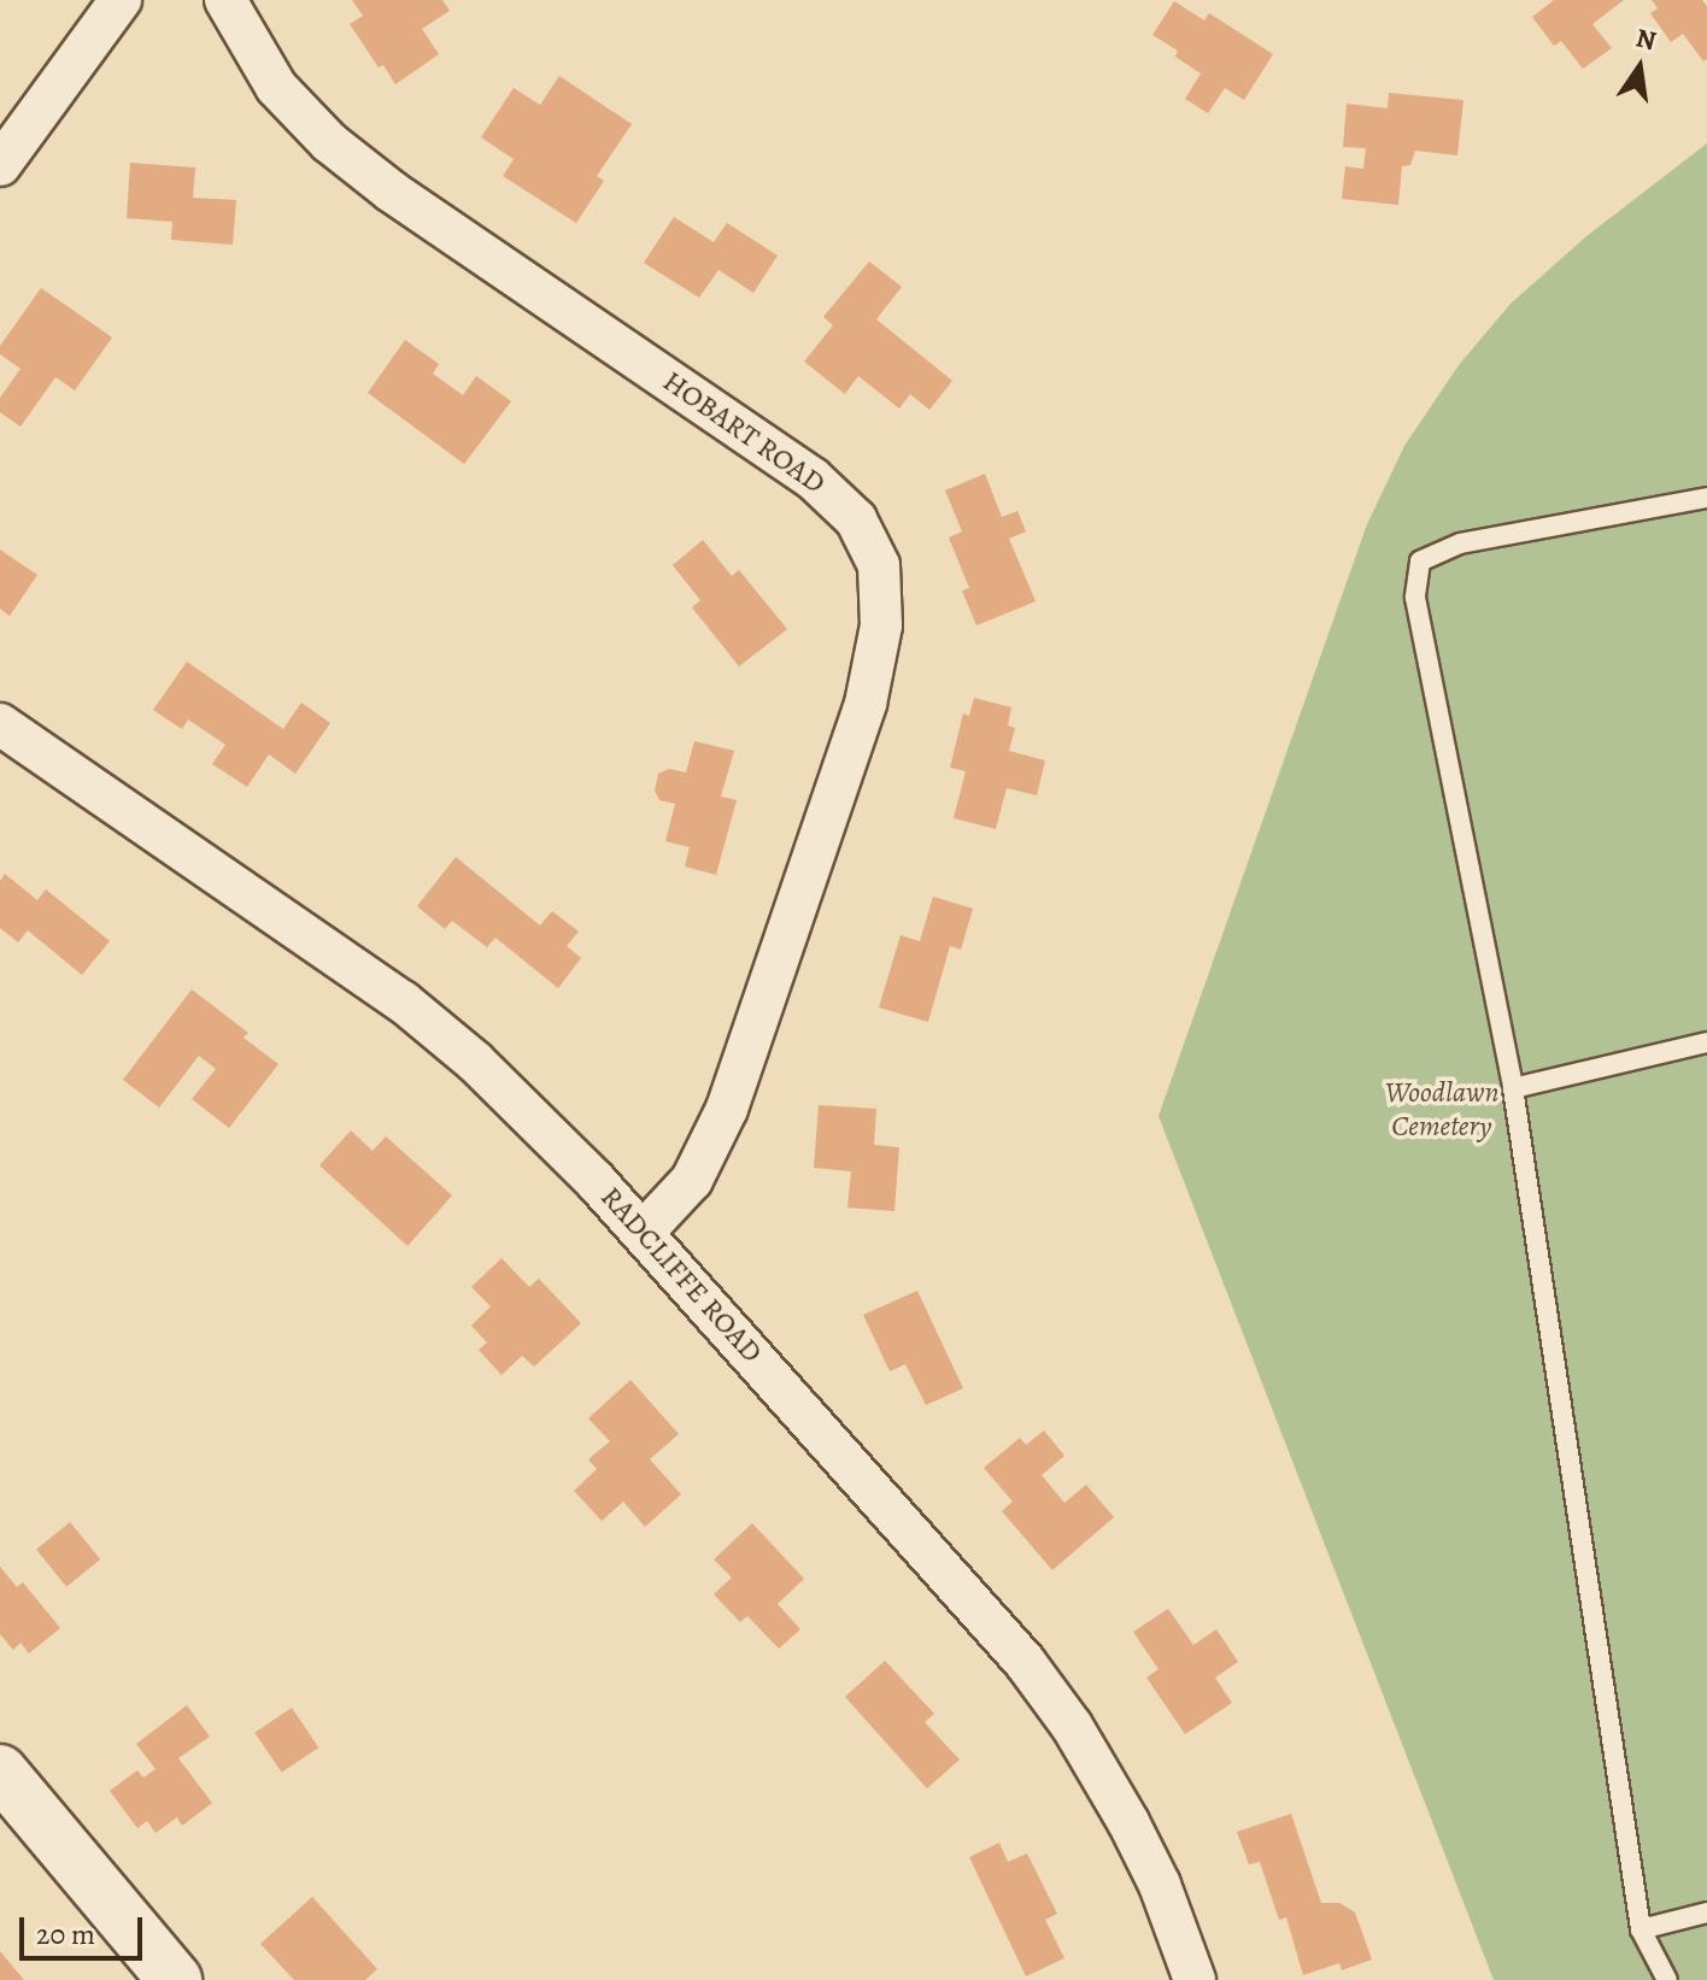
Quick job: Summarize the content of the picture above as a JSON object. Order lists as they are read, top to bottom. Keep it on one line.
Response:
{"streets":{"street":["HOBART ROAD","RADCLIFFE ROAD"]},"crossings":[["HOBART ROAD","RADCLIFFE ROAD"]],"parks":["Woodlawn Cemetery"],"scale_bar":"20 m","north":"top"}
